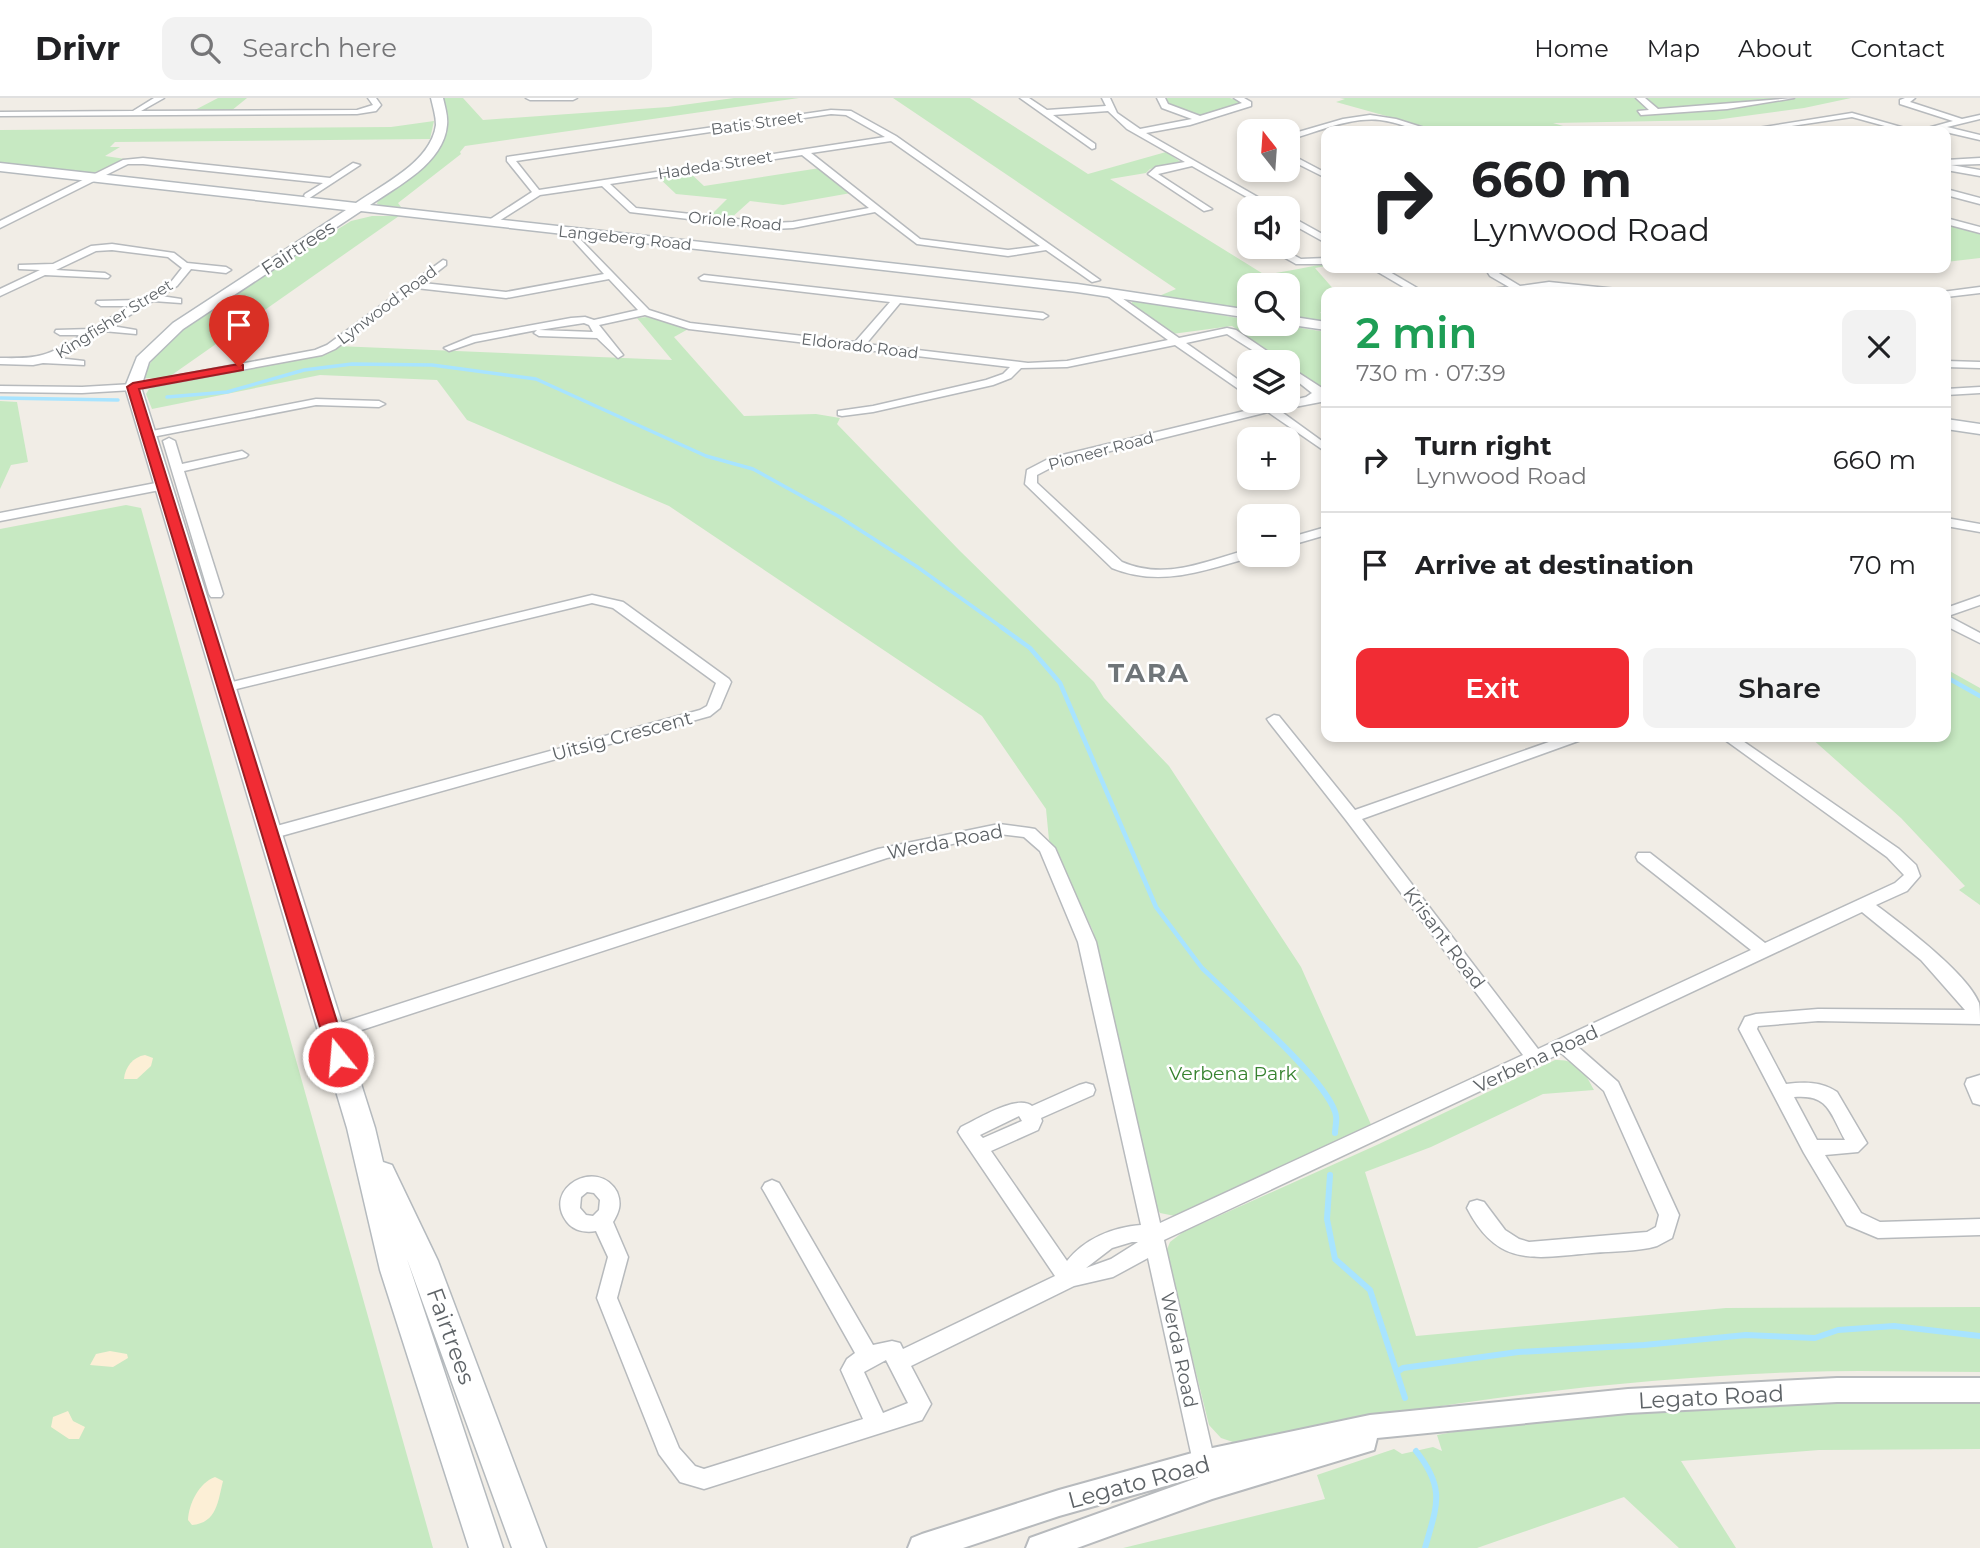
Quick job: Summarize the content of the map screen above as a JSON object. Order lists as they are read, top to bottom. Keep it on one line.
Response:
{"streets":{"main road":["Langeberg Road","Fairtrees"],"street":["Batis Street","Hadeda Street","Oriole Road","Lynwood Road","Kingfisher Street","Eldorado Road","Pioneer Road","Uitsig Crescent","Werda Road","Krisant Road","Verbena Road","Legato Road"]},"crossings":[["Batis Street","Hadeda Street"],["Hadeda Street","Oriole Road"],["Langeberg Road","Fairtrees"],["Fairtrees","Lynwood Road"],["Fairtrees","Uitsig Crescent"],["Fairtrees","Werda Road"],["Werda Road","Verbena Road"],["Werda Road","Legato Road"],["Krisant Road","Verbena Road"]],"districts":["TARA"],"parks":["Verbena Park"],"north":"top","page":{"header":"Drivr","search":"Search here","nav":["Home","Map","About","Contact"],"map_buttons":["+","−"],"turn":["660 m","Lynwood Road"],"heading":["2 min","730 m · 07:39"],"list":[{"name":"Turn right","note":"Lynwood Road","value":"660 m"},{"name":"Arrive at destination","value":"70 m"}],"buttons":["Exit","Share"]}}
